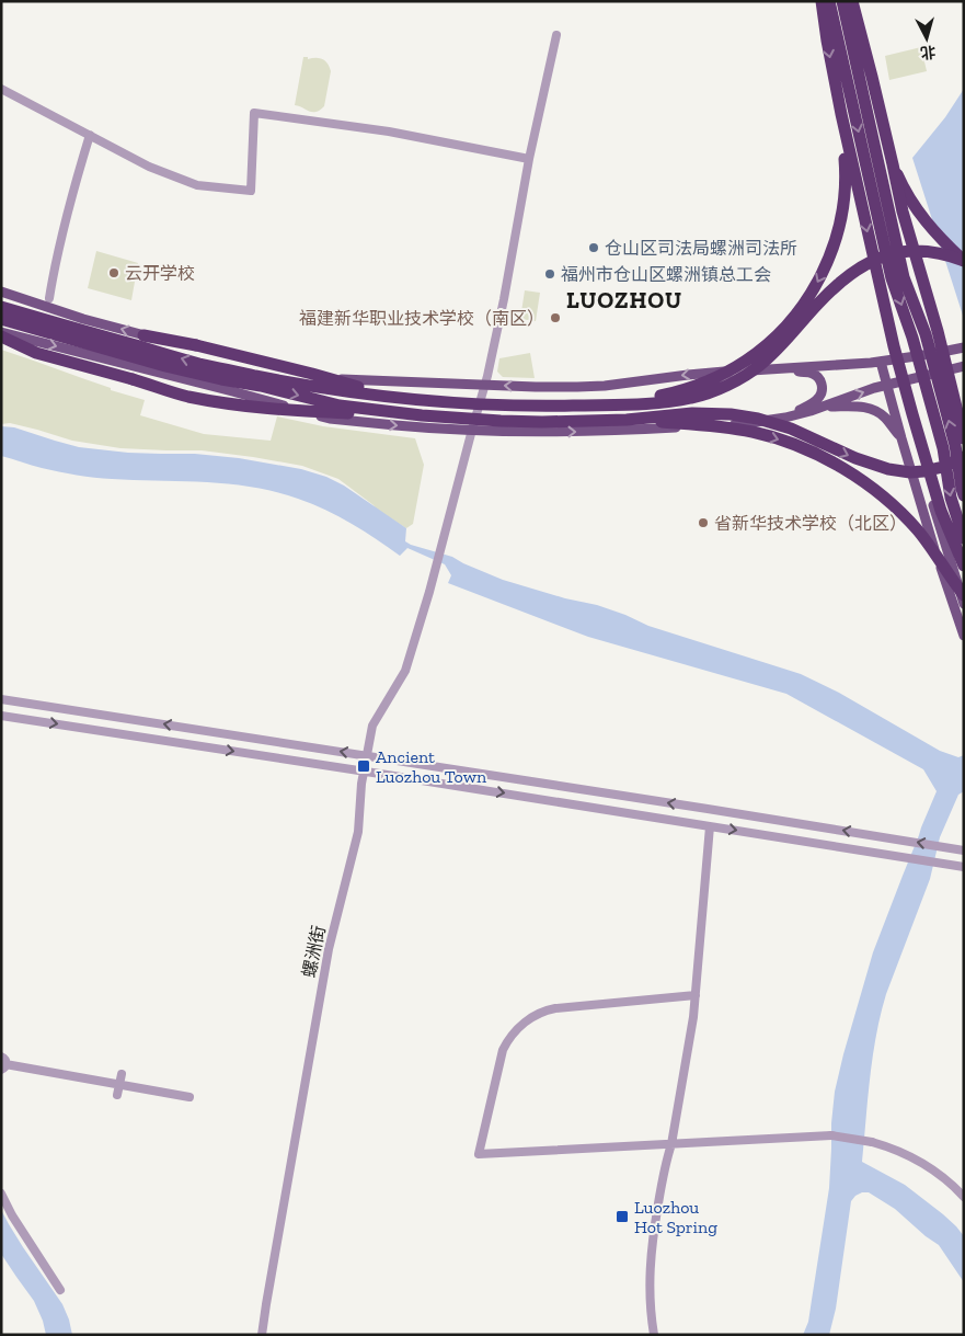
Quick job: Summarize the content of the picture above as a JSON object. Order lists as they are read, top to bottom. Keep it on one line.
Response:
{"streets":{"street":["螺洲街"]},"districts":["LUOZHOU"],"places":{"other":["仓山区司法局螺洲司法所","云开学校","福州市仓山区螺洲镇总工会","福建新华职业技术学校（南区）","省新华技术学校（北区）"],"transit":["Ancient Luozhou Town","Luozhou Hot Spring"]},"north":"bottom"}
